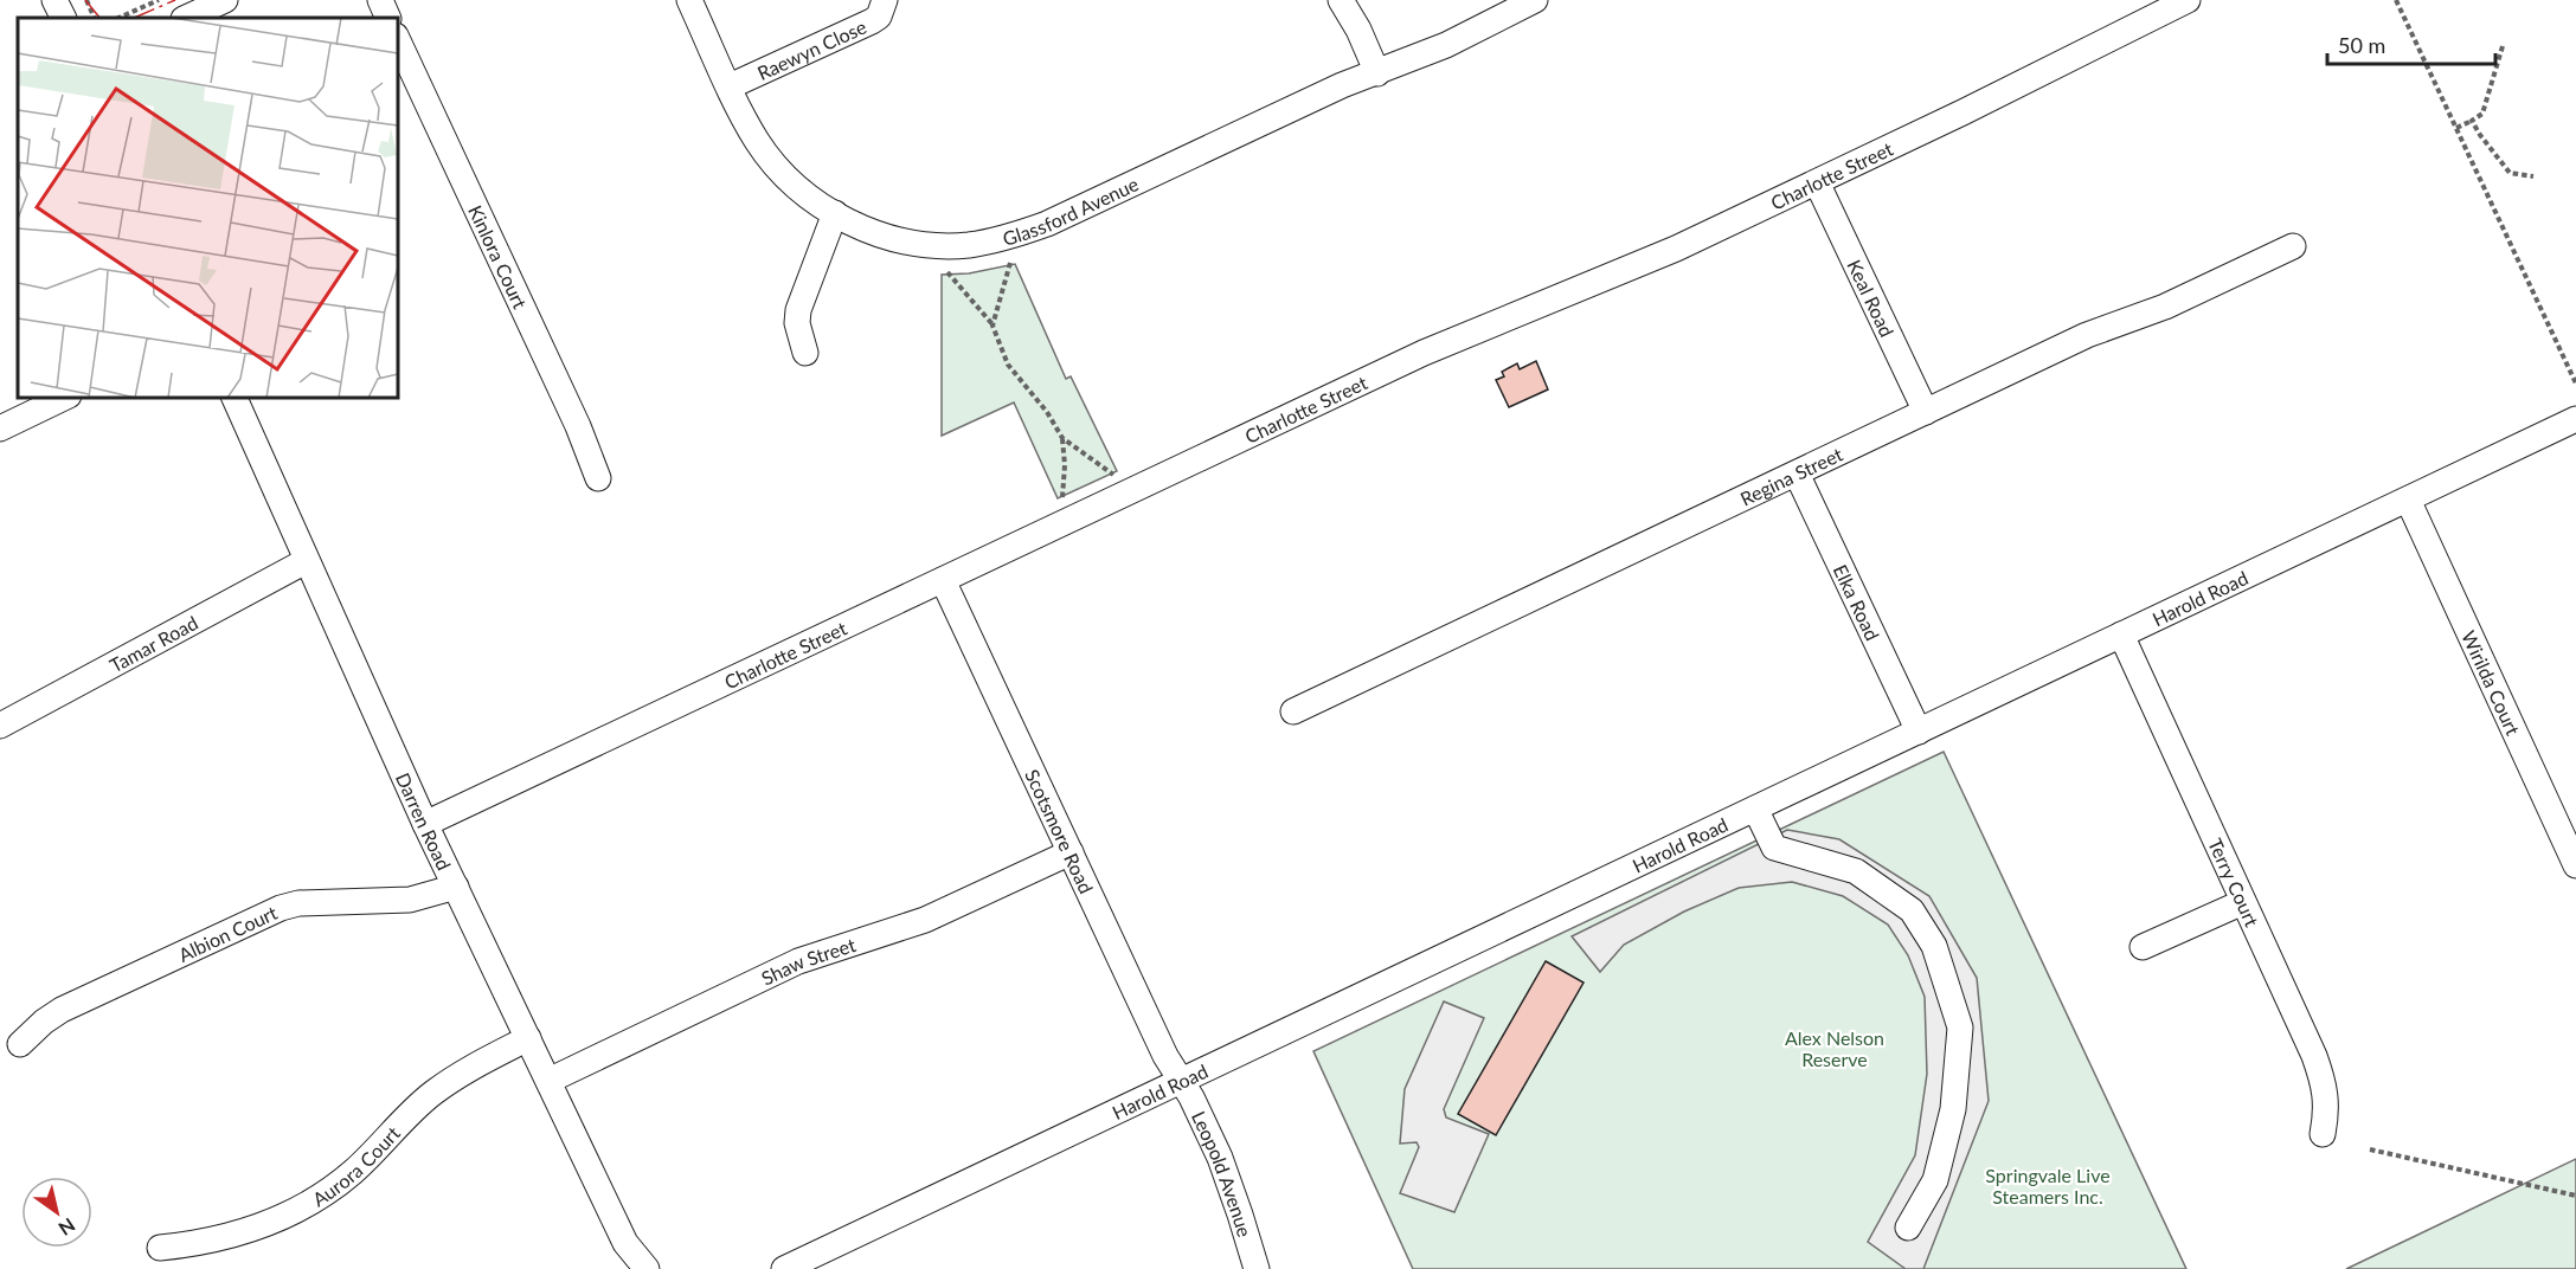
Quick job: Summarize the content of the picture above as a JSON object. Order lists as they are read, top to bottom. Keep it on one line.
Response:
{"streets":{"street":["Raewyn Close","Charlotte Street","Glassford Avenue","Kinlora Court","Keal Road","Regina Street","Harold Road","Elka Road","Tamar Road","Wirilda Court","Darren Road","Scotsmore Road","Terry Court","Albion Court","Shaw Street","Aurora Court","Leopold Avenue"]},"crossings":[["Raewyn Close","Glassford Avenue"],["Charlotte Street","Keal Road"],["Charlotte Street","Darren Road"],["Charlotte Street","Scotsmore Road"],["Keal Road","Regina Street"],["Regina Street","Elka Road"],["Harold Road","Elka Road"],["Harold Road","Wirilda Court"],["Harold Road","Scotsmore Road"],["Harold Road","Terry Court"],["Harold Road","Leopold Avenue"],["Tamar Road","Darren Road"],["Darren Road","Albion Court"],["Darren Road","Shaw Street"],["Darren Road","Aurora Court"],["Scotsmore Road","Shaw Street"],["Scotsmore Road","Leopold Avenue"]],"parks":["Alex Nelson Reserve","Springvale Live Steamers Inc."],"scale_bar":"50 m","north":"bottom right"}
